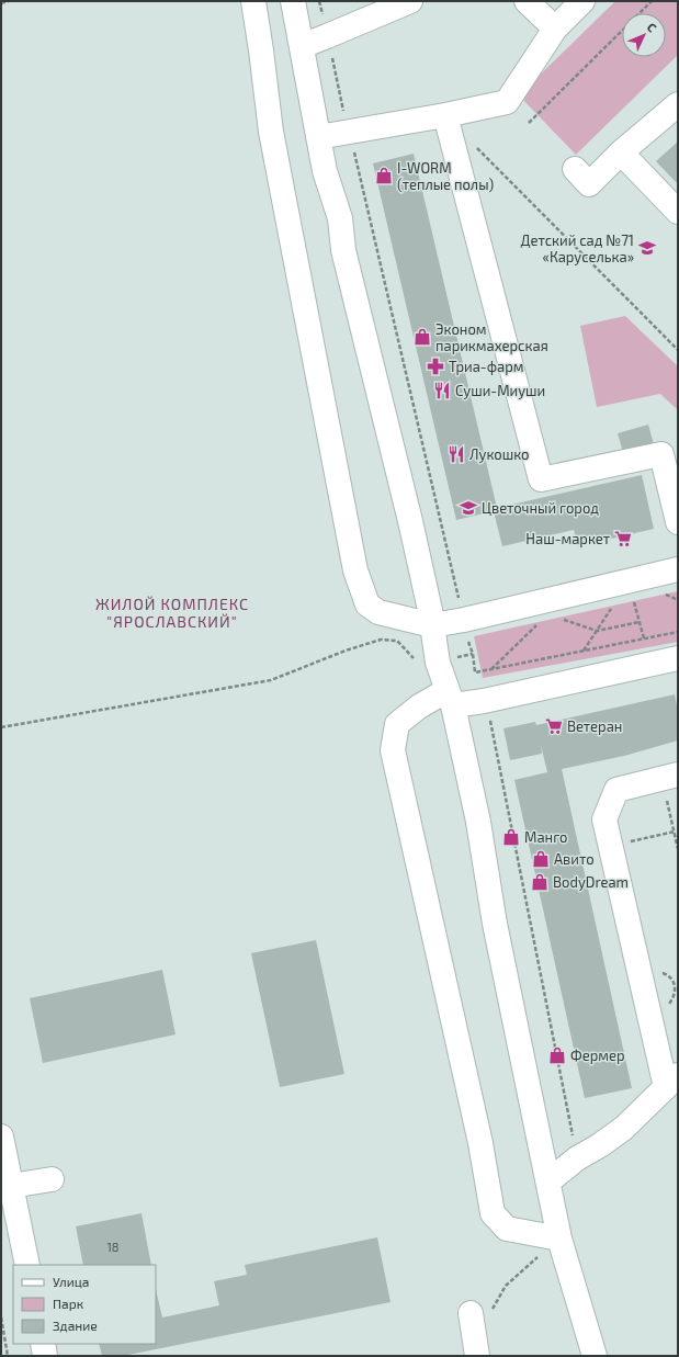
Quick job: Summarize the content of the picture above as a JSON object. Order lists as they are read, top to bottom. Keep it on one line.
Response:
{"districts":["ЖИЛОЙ КОМПЛЕКС \"ЯРОСЛАВСКИЙ\""],"places":{"shop":["I-WORM (теплые полы)","Эконом парикмахерская","Манго","Авито","BodyDream","Фермер"],"school or university":["Детский сад №71 «Каруселька»","Цветочный город"],"pharmacy":["Триа-фарм"],"restaurant":["Суши-Миуши","Лукошко"],"supermarket":["Наш-маркет","Ветеран"]},"house_numbers":["18"],"legend":["Улица","Парк","Здание"],"north":"top right"}
